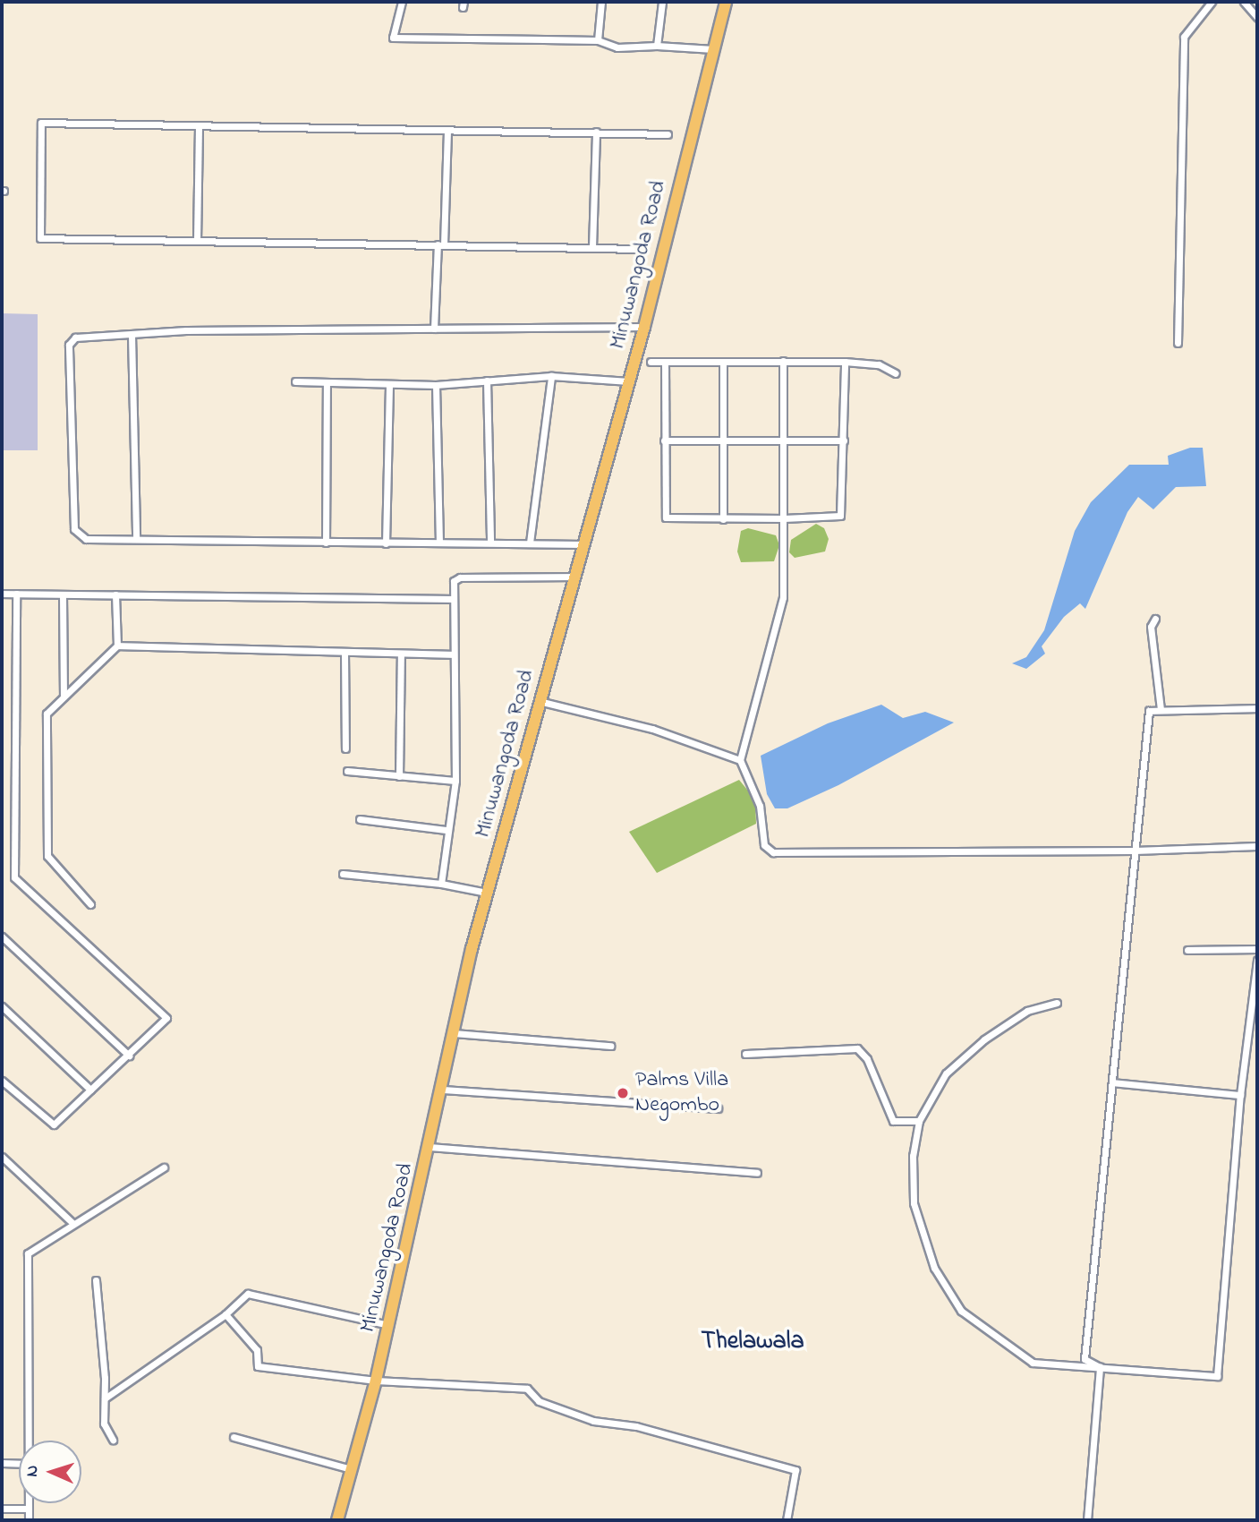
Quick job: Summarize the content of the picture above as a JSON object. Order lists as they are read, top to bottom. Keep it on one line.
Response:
{"streets":{"main road":["Minuwangoda Road"]},"districts":["Thelawala"],"places":["Palms Villa Negombo"],"north":"left"}
